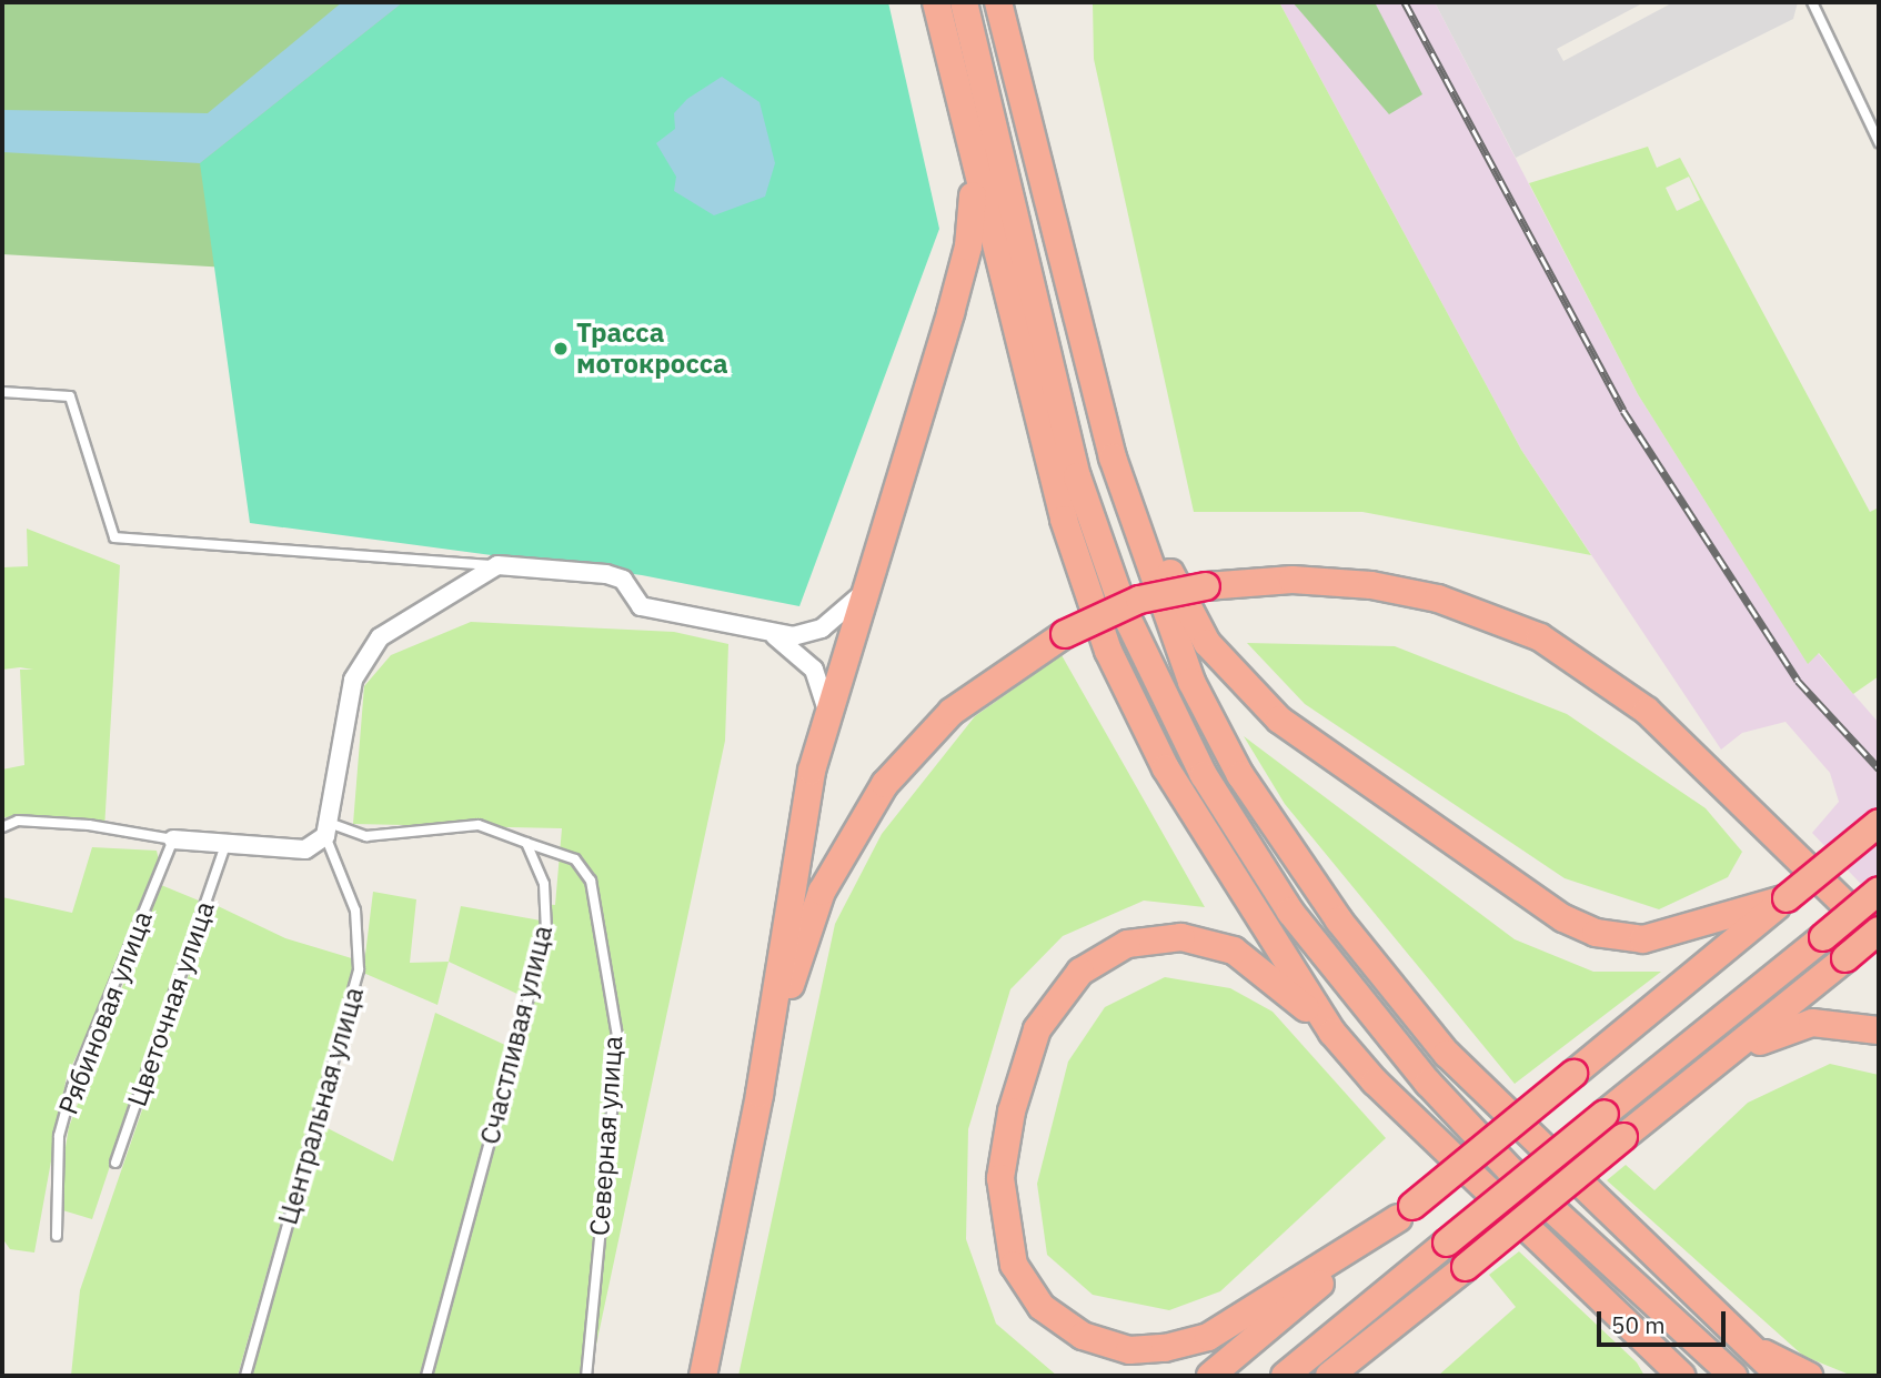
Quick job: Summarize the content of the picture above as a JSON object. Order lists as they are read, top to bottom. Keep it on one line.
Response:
{"streets":{"lane":["Цветочная улица","Рябиновая улица","Счастливая улица","Центральная улица","Северная улица"]},"crossings":[["Счастливая улица","Северная улица"]],"places":["Трасса мотокросса"],"scale_bar":"50 m"}
